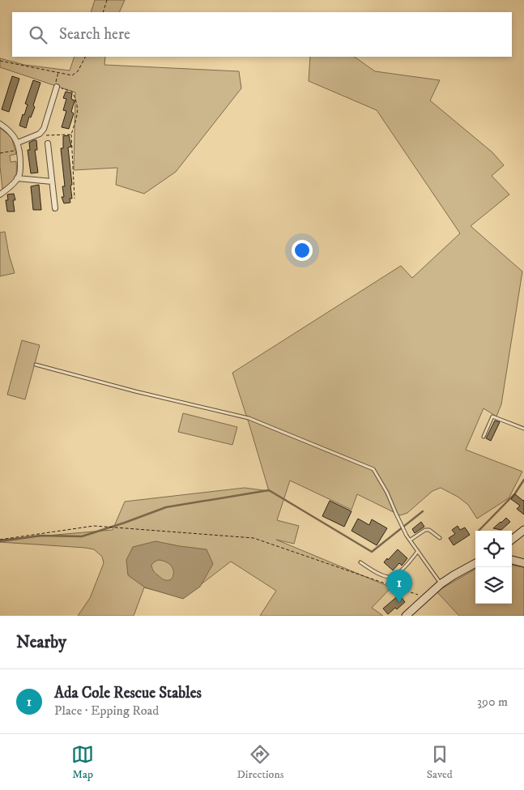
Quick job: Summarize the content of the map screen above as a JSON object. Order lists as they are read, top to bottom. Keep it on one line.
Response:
{"page":{"search":"Search here","pins":"1","heading":"Nearby","list":[{"mark":"1","name":"Ada Cole Rescue Stables","note":"Place · Epping Road","value":"390 m"}],"nav":["Map","Directions","Saved"]}}
